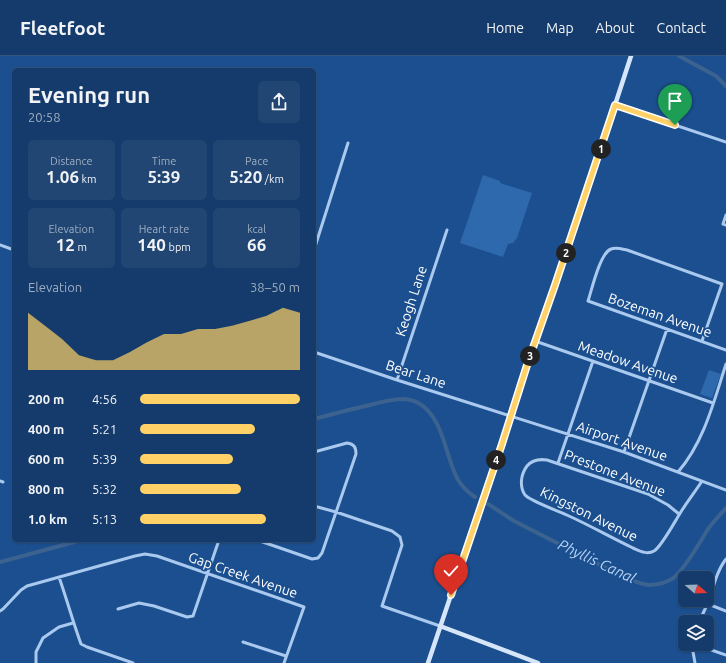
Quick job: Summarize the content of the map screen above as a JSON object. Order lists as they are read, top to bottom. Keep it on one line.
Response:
{"streets":{"street":["Keogh Lane","Bozeman Avenue","Meadow Avenue","Bear Lane","Airport Avenue","Prestone Avenue","Kingston Avenue","Gap Creek Avenue"]},"crossings":[["Keogh Lane","Bear Lane"],["Bear Lane","Airport Avenue"],["Prestone Avenue","Kingston Avenue"]],"water":["Phyllis Canal"],"north":"right","page":{"header":"Fleetfoot","nav":["Home","Map","About","Contact"],"heading":["Evening run","20:58"],"stats":[["Distance","1.06 km"],["Time","5:39"],["Pace","5:20 /km"],["Elevation","12 m"],["Heart rate","140 bpm"],["kcal","66"]],"pins":["1","2","3","4"],"chart":["Elevation","38–50 m"],"list":[{"name":"200 m","note":"4:56"},{"name":"400 m","note":"5:21"},{"name":"600 m","note":"5:39"},{"name":"800 m","note":"5:32"},{"name":"1.0 km","note":"5:13"}]}}
